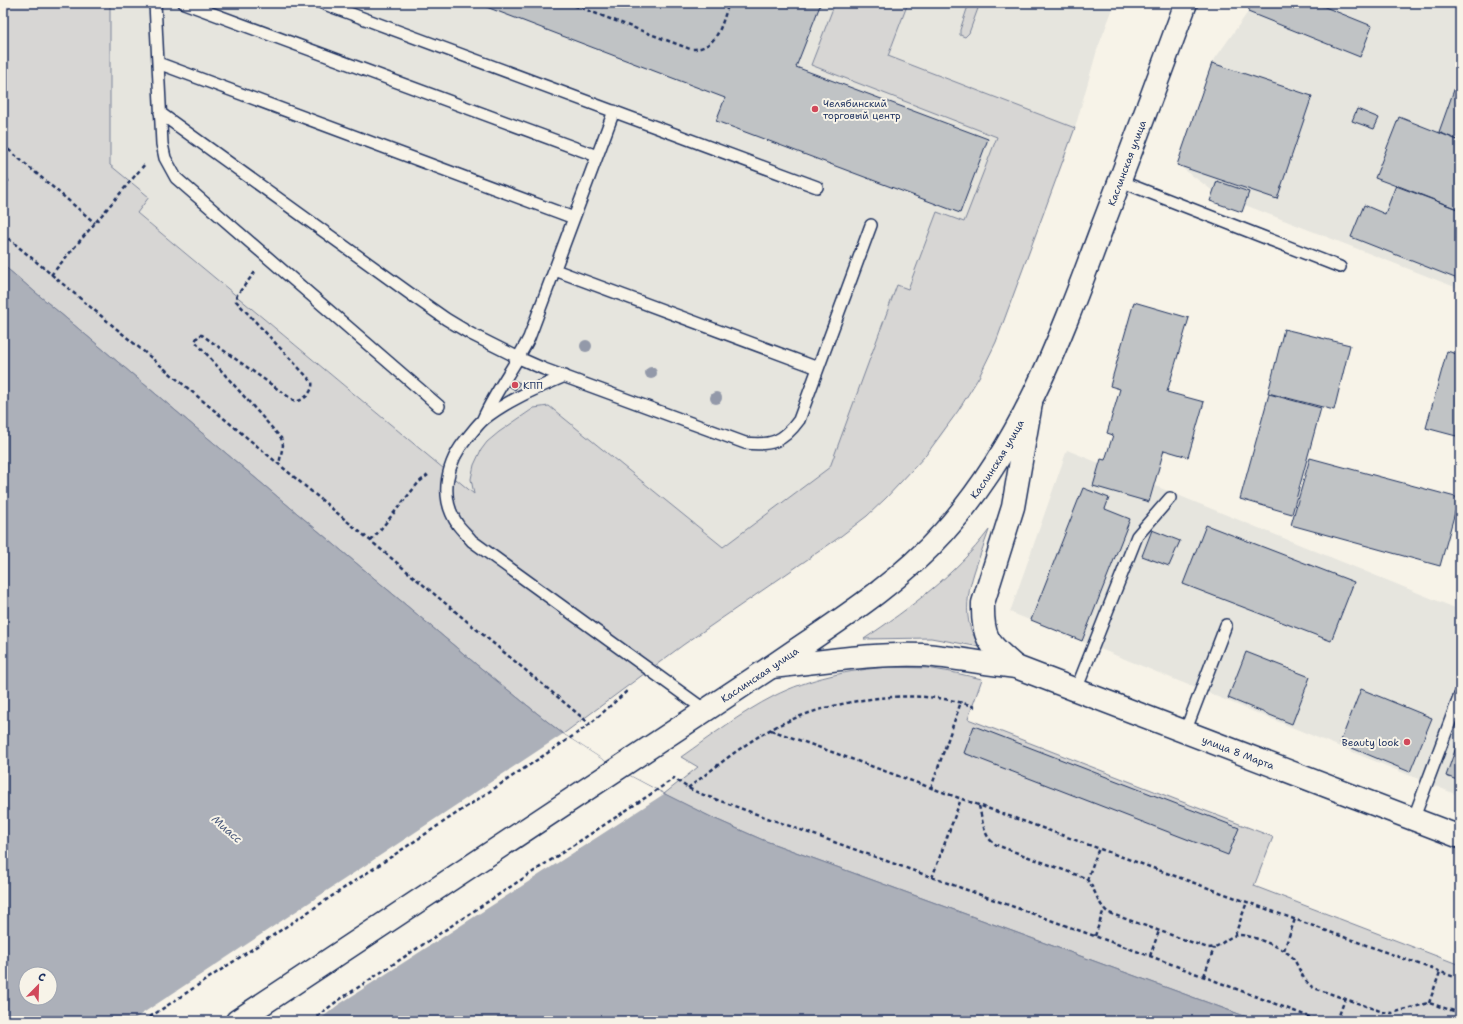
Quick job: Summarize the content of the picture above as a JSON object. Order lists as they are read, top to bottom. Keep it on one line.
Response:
{"streets":{"main road":["Каслинская улица","улица 8 Марта"]},"water":["Миасс"],"places":["Челябинский торговый центр","КПП","Beauty look"],"north":"top right"}
